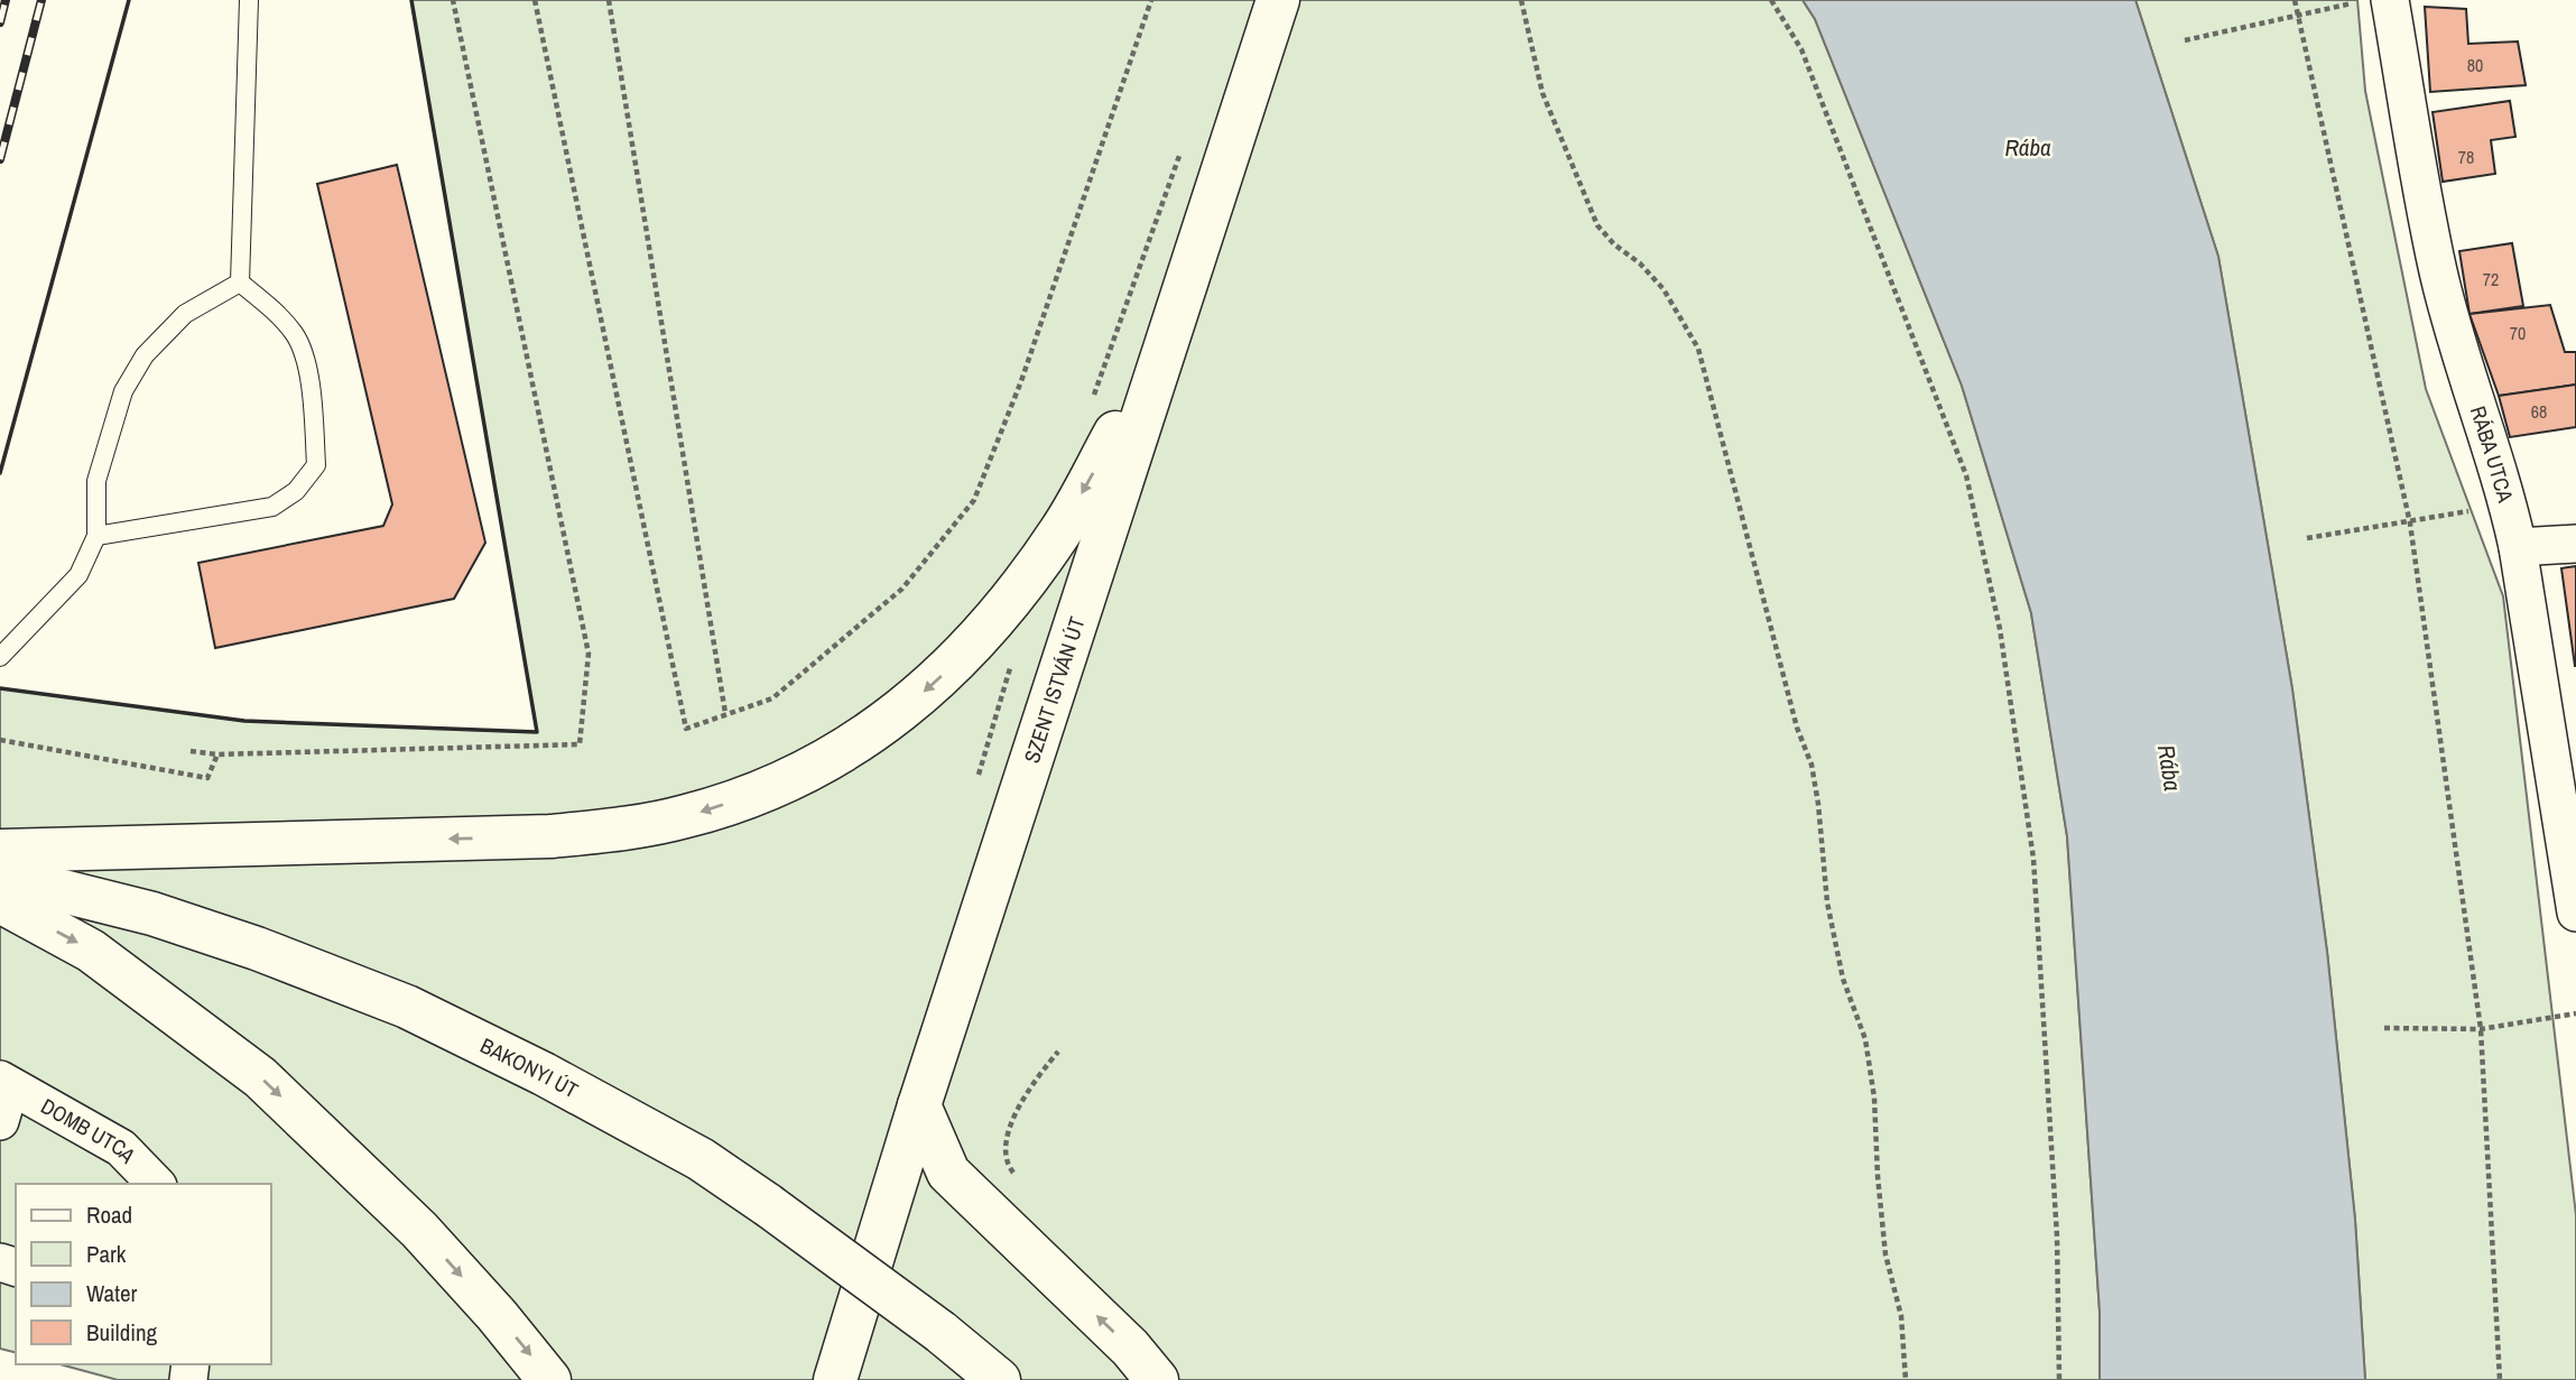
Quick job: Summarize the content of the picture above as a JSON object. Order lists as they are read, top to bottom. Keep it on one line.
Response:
{"streets":{"main road":["SZENT ISTVÁN ÚT","BAKONYI ÚT"],"street":["RÁBA UTCA","DOMB UTCA"]},"water":["Rába"],"house_numbers":["80","78","72","70","68"],"legend":["Road","Park","Water","Building"]}
